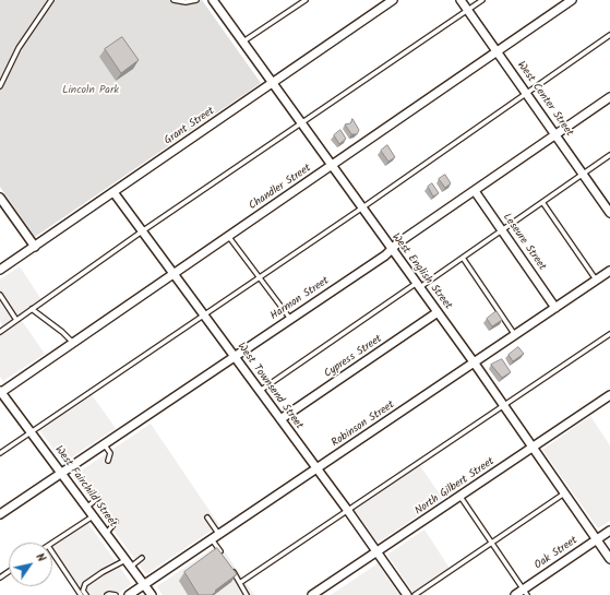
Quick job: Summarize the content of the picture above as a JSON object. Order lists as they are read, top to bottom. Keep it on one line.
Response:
{"streets":{"street":["West Center Street","Grant Street","Chandler Street","Leseure Street","West English Street","Harmon Street","Cypress Street","West Townsend Street","Robinson Street","West Fairchild Street","North Gilbert Street","Oak Street"]},"crossings":[["West Center Street","Chandler Street"],["West Center Street","Harmon Street"],["Grant Street","West English Street"],["Grant Street","West Townsend Street"],["Chandler Street","West English Street"],["Chandler Street","West Townsend Street"],["Chandler Street","West Fairchild Street"],["Leseure Street","Harmon Street"],["Leseure Street","Robinson Street"],["West English Street","Harmon Street"],["West English Street","Cypress Street"],["West English Street","Robinson Street"],["West English Street","North Gilbert Street"],["West English Street","Oak Street"],["Harmon Street","West Townsend Street"],["Harmon Street","West Fairchild Street"],["Cypress Street","West Townsend Street"],["West Townsend Street","Robinson Street"],["West Townsend Street","North Gilbert Street"],["Robinson Street","West Fairchild Street"]],"parks":["Lincoln Park"],"north":"top right"}
